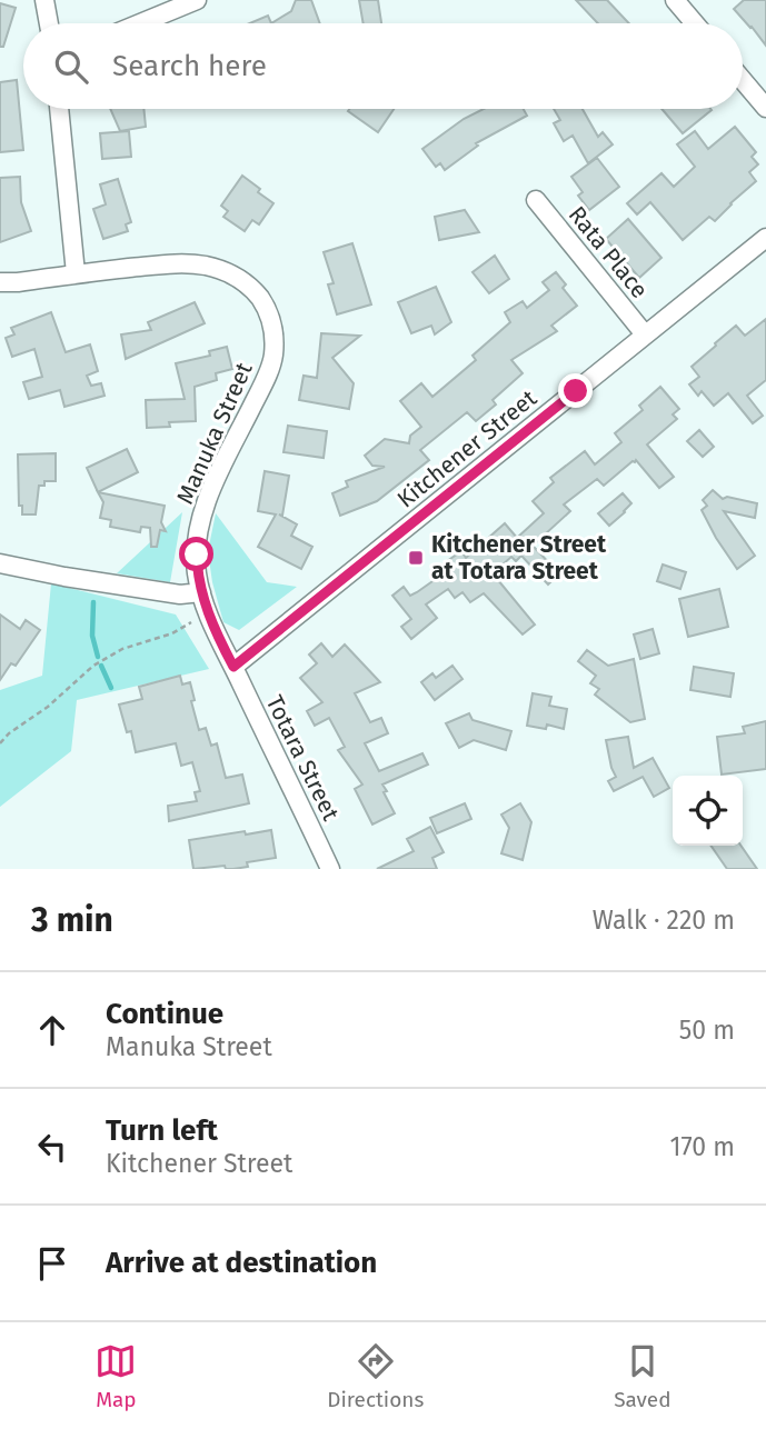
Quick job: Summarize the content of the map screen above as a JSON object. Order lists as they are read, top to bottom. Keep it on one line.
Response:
{"streets":{"street":["Rata Place","Manuka Street","Kitchener Street","Totara Street"]},"crossings":[["Rata Place","Kitchener Street"],["Manuka Street","Kitchener Street"],["Manuka Street","Totara Street"],["Kitchener Street","Totara Street"]],"places":{"transit":["Kitchener Street at Totara Street"]},"page":{"search":"Search here","heading":["3 min","Walk · 220 m"],"list":[["Continue","Manuka Street","50 m"],["Turn left","Kitchener Street","170 m"],"Arrive at destination"],"nav":["Map","Directions","Saved"]}}
